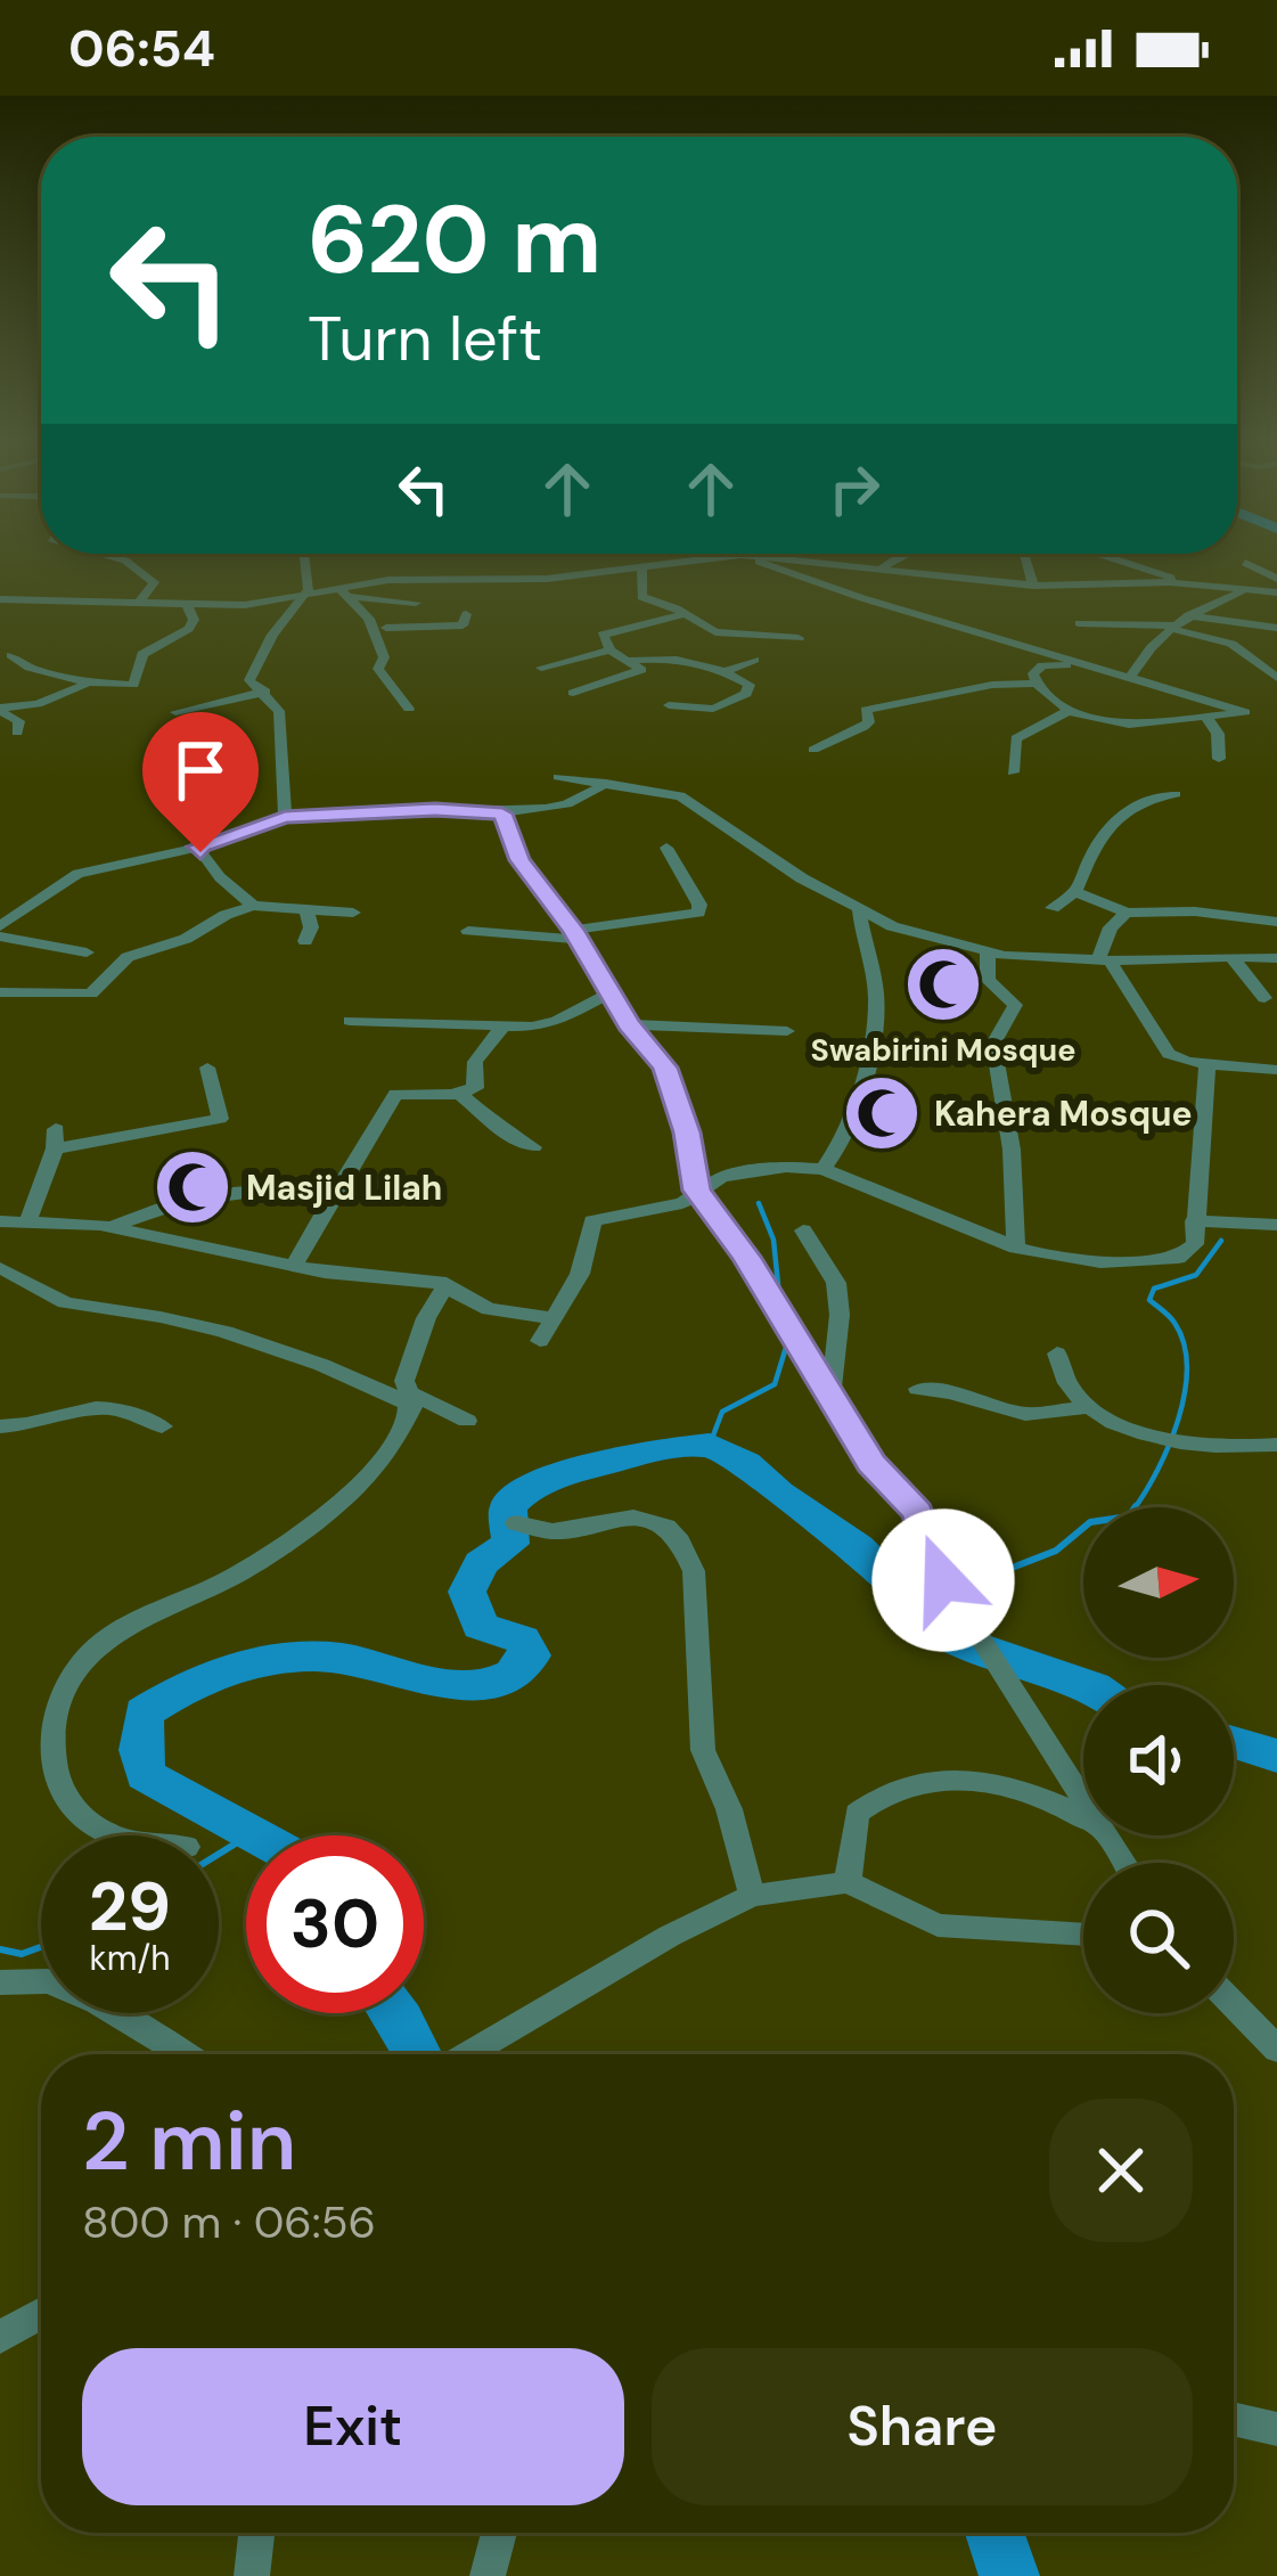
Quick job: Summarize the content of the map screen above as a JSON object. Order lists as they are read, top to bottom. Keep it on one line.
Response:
{"places":{"mosque":["Swabirini Mosque","Kahera Mosque","Masjid Lilah"]},"north":"right","page":{"status":"06:54","turn":["620 m","Turn left"],"speed":"29 km/h","limit":"30","heading":["2 min","800 m · 06:56"],"buttons":["Exit","Share"]}}
